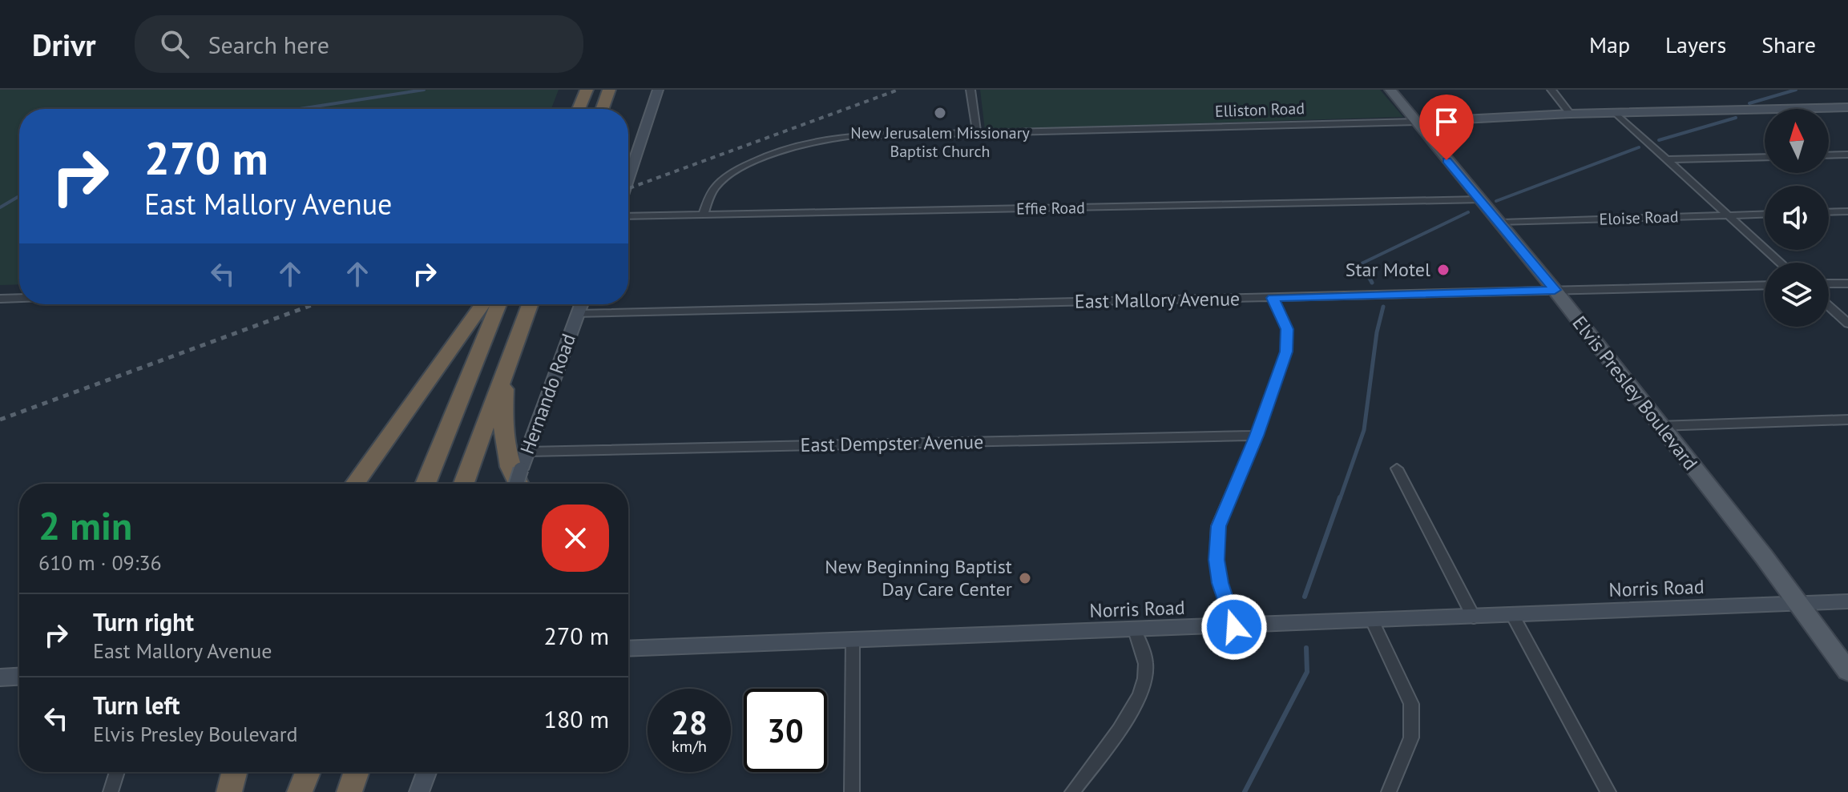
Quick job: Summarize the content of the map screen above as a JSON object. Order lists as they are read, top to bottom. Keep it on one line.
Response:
{"streets":{"main road":["Elliston Road","Elvis Presley Boulevard","Hernando Road","Norris Road"],"street":["Effie Road","Eloise Road","East Mallory Avenue","East Dempster Avenue"]},"crossings":[["Elliston Road","Effie Road"],["Elliston Road","Elvis Presley Boulevard"],["Effie Road","Elvis Presley Boulevard"],["Eloise Road","Elvis Presley Boulevard"],["East Mallory Avenue","Elvis Presley Boulevard"],["East Mallory Avenue","Hernando Road"],["Elvis Presley Boulevard","Norris Road"],["Hernando Road","East Dempster Avenue"]],"places":["New Jerusalem Missionary Baptist Church","Star Motel","New Beginning Baptist Day Care Center"],"north":"top","page":{"header":"Drivr","search":"Search here","nav":["Map","Layers","Share"],"turn":["270 m","East Mallory Avenue"],"heading":["2 min","610 m · 09:36"],"list":[{"name":"Turn right","note":"East Mallory Avenue","value":"270 m"},{"name":"Turn left","note":"Elvis Presley Boulevard","value":"180 m"}],"speed":"28 km/h","limit":"30"}}
